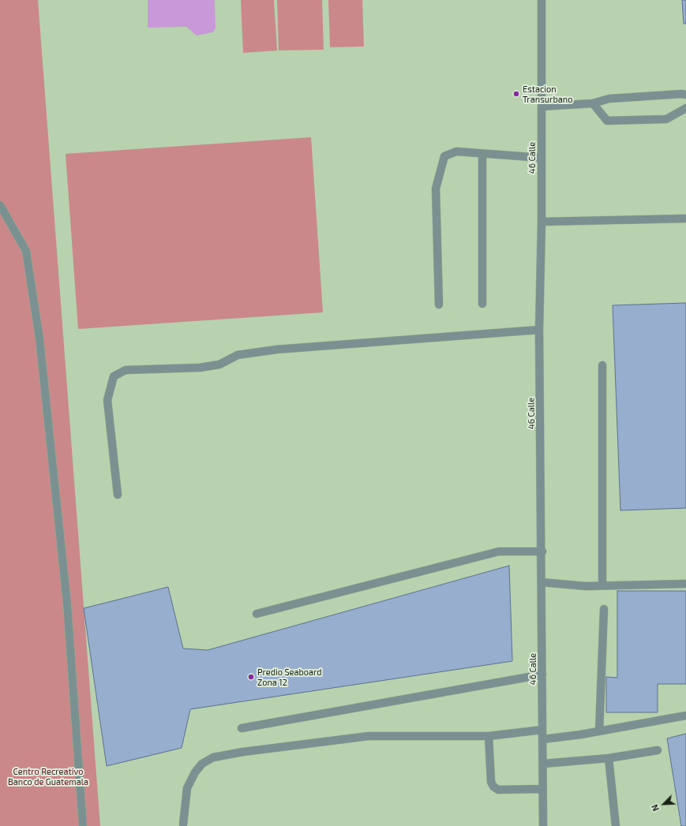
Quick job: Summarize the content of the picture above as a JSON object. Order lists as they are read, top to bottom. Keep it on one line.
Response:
{"streets":{"street":["46 Calle"]},"parks":["Centro Recreativo Banco de Guatemala"],"places":["Estacion Transurbano","Predio Seaboard Zona 12"],"north":"bottom left"}
